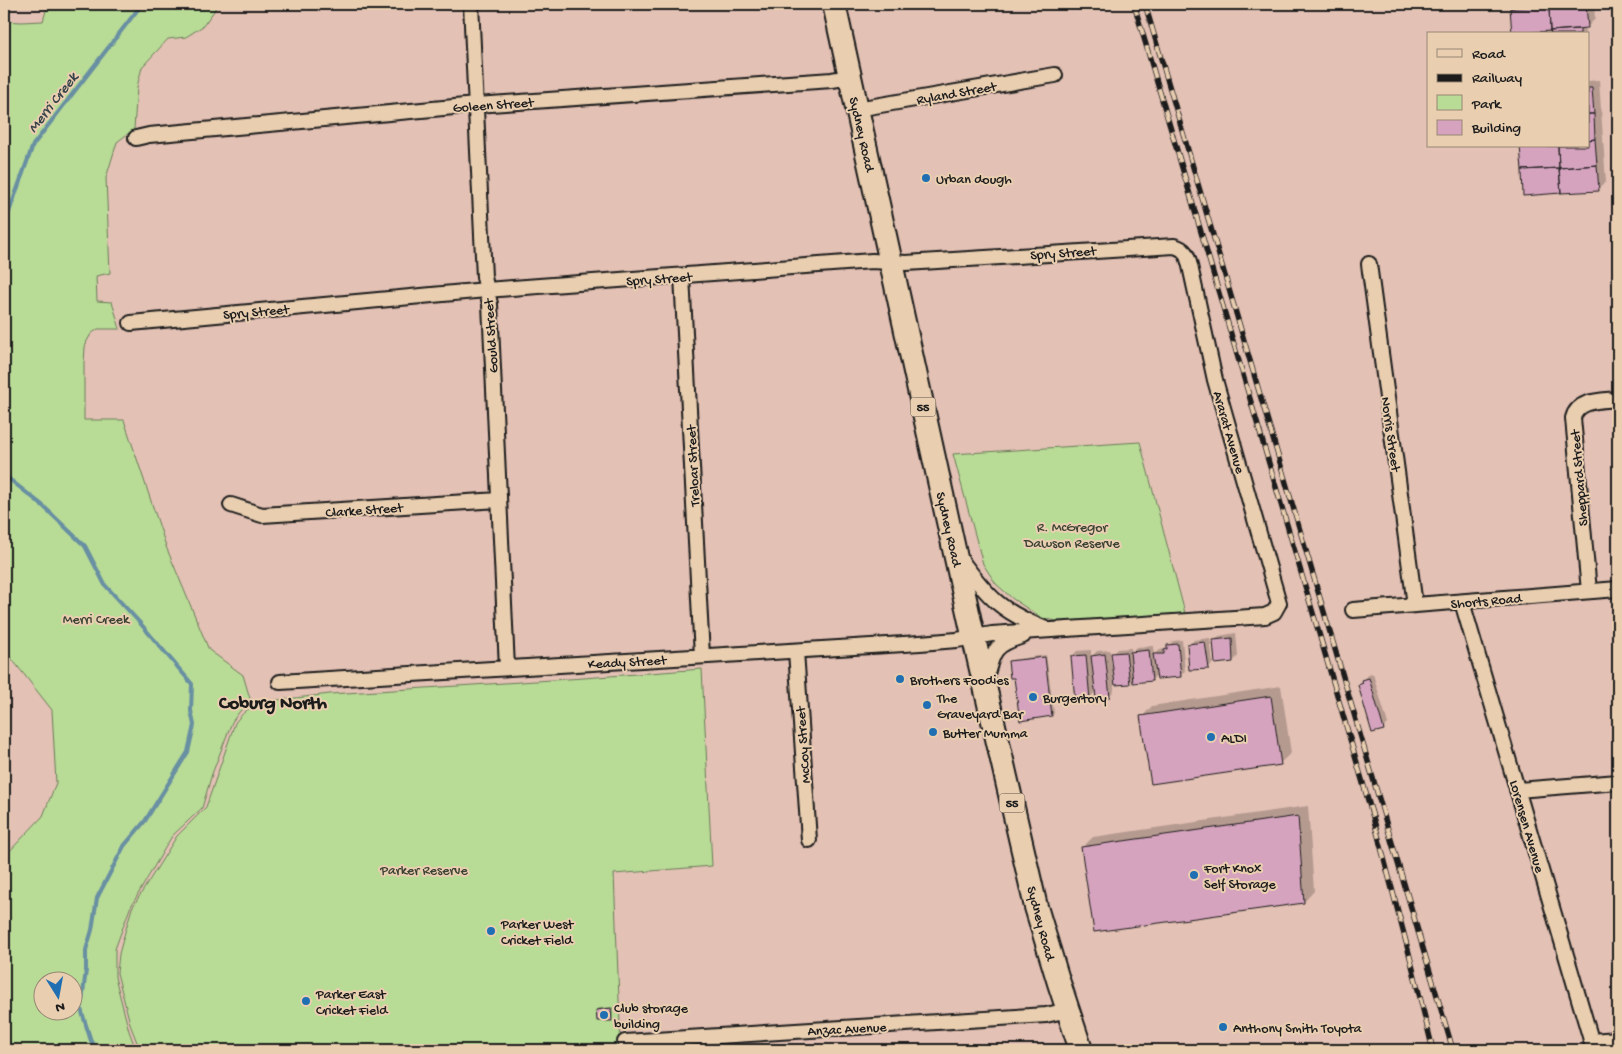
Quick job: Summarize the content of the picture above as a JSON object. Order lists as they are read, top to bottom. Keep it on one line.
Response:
{"streets":{"highway":["Sydney Road","55"],"street":["Ryland Street","Goleen Street","Spry Street","Gould Street","Ararat Avenue","Norris Street","Treloar Street","Sheppard Street","Clarke Street","Shorts Road","Keady Street","McCoy Street","Lorensen Avenue","Anzac Avenue"]},"crossings":[["Ryland Street","Sydney Road"],["Goleen Street","Sydney Road"],["Goleen Street","Gould Street"],["Sydney Road","Spry Street"],["Sydney Road","Keady Street"],["Sydney Road","Anzac Avenue"],["Spry Street","Gould Street"],["Spry Street","Ararat Avenue"],["Spry Street","Treloar Street"],["Gould Street","Clarke Street"],["Gould Street","Keady Street"],["Norris Street","Shorts Road"],["Treloar Street","Keady Street"],["Sheppard Street","Shorts Road"],["Shorts Road","Lorensen Avenue"],["Keady Street","McCoy Street"]],"districts":["Coburg North"],"water":["Merri Creek"],"parks":["R. McGregor Dawson Reserve","Merri Creek","Parker Reserve"],"places":["Urban dough","Brothers Foodies","Burgertory","The Graveyard Bar","Butter Mumma","ALDI","Fort Knox Self Storage","Parker West Cricket Field","Parker East Cricket Field","Club storage building","Anthony Smith Toyota"],"legend":["Road","Railway","Park","Building"],"north":"bottom"}
